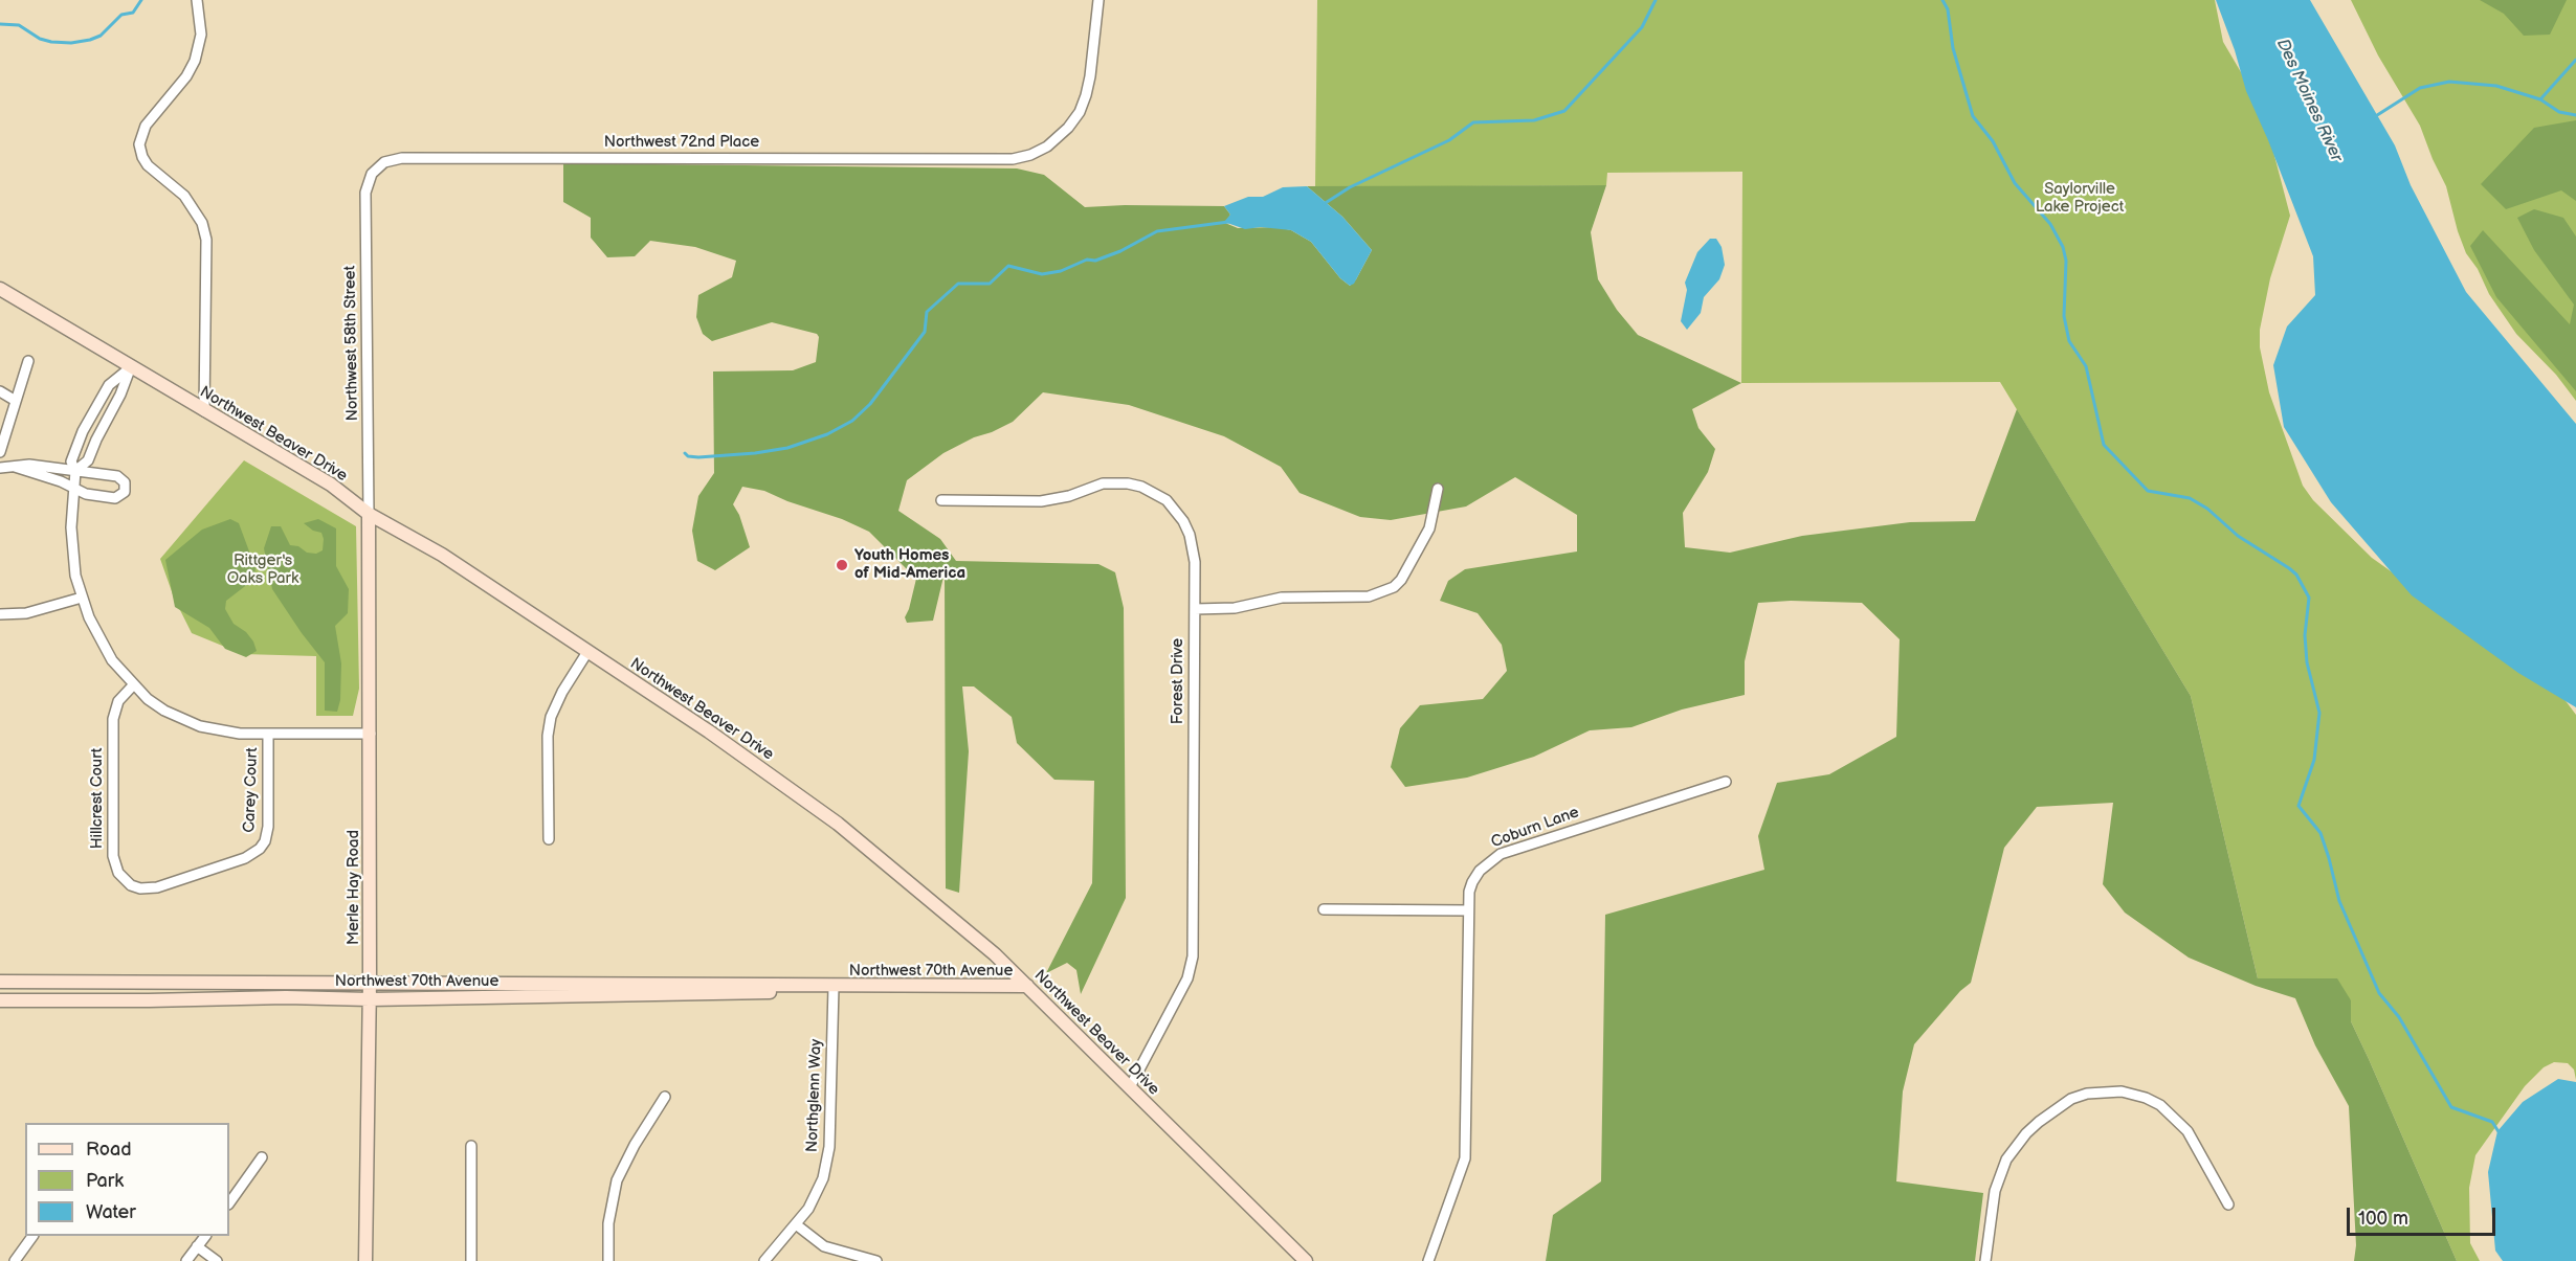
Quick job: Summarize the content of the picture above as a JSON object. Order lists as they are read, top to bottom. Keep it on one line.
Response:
{"streets":{"main road":["Northwest Beaver Drive","Merle Hay Road","Northwest 70th Avenue"],"street":["Northwest 72nd Place","Northwest 58th Street","Forest Drive","Carey Court","Hillcrest Court","Coburn Lane","Northglenn Way"]},"crossings":[["Northwest 72nd Place","Northwest 58th Street"],["Northwest 58th Street","Northwest Beaver Drive"],["Northwest 58th Street","Merle Hay Road"],["Northwest Beaver Drive","Forest Drive"],["Northwest Beaver Drive","Merle Hay Road"],["Northwest Beaver Drive","Northwest 70th Avenue"],["Carey Court","Hillcrest Court"],["Merle Hay Road","Northwest 70th Avenue"],["Northwest 70th Avenue","Northglenn Way"]],"water":["Des Moines River"],"parks":["Saylorville Lake Project","Rittger's Oaks Park"],"places":["Youth Homes of Mid-America"],"legend":["Road","Park","Water"],"scale_bar":"100 m"}
